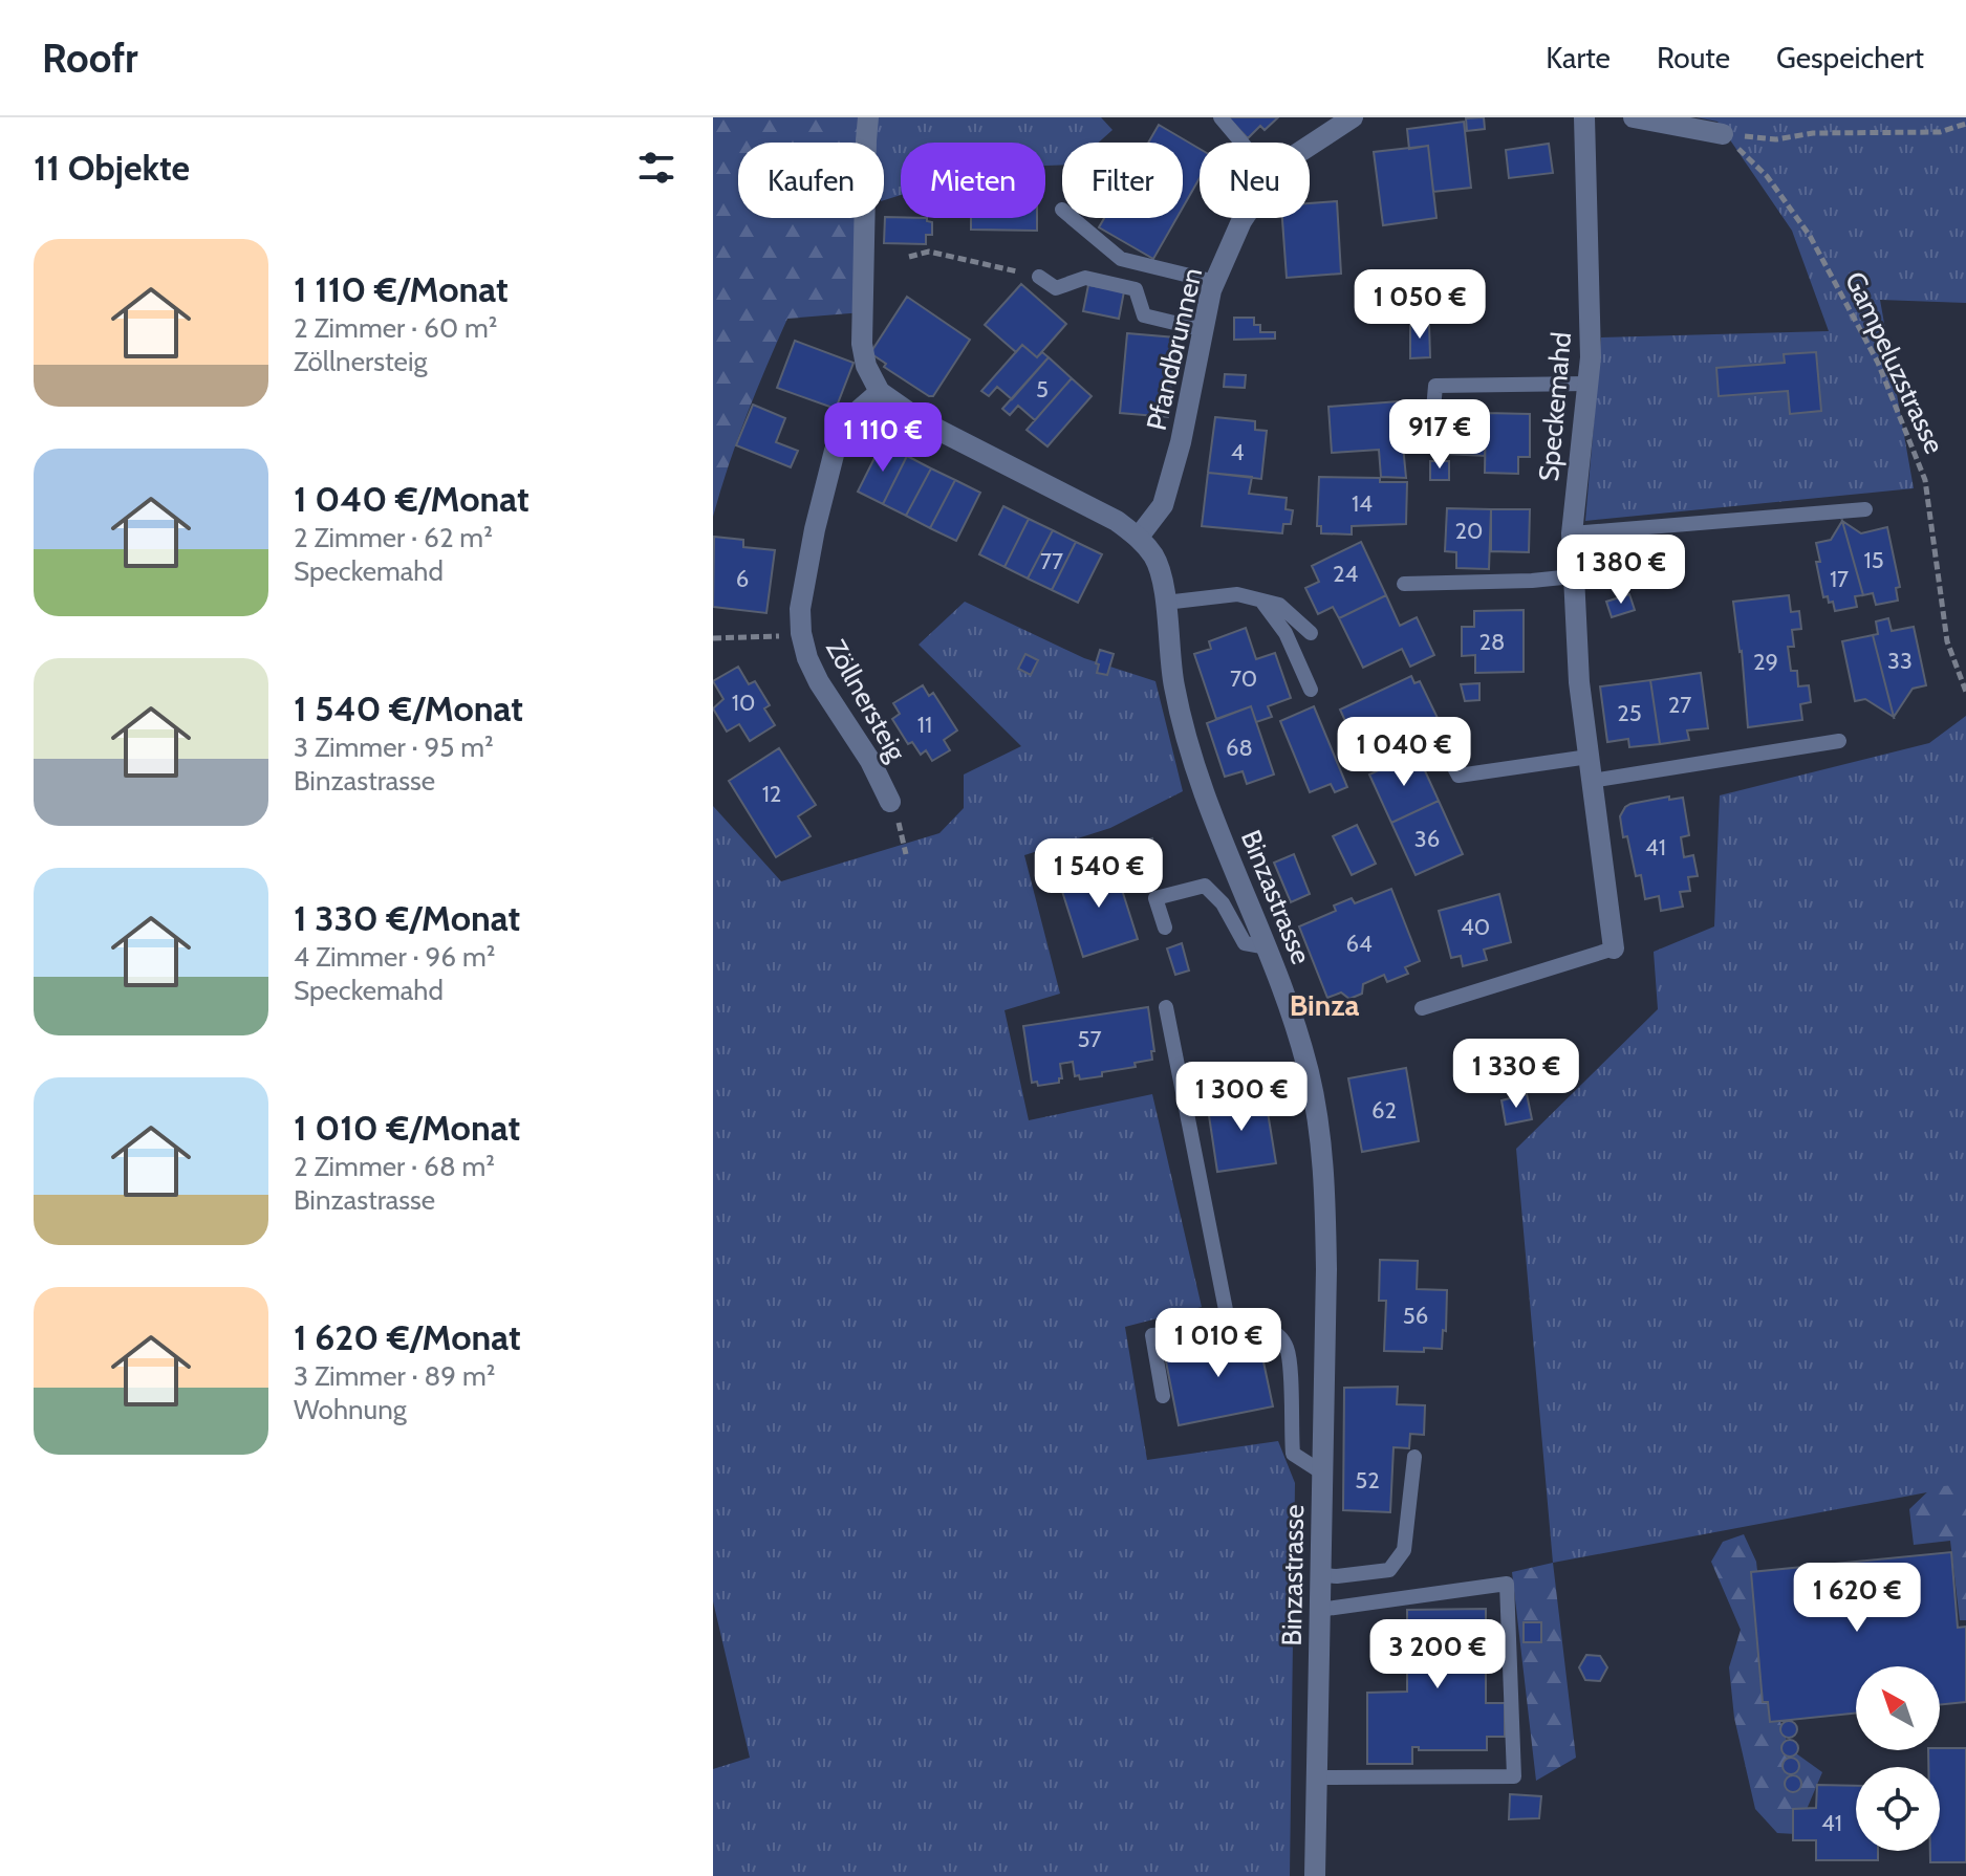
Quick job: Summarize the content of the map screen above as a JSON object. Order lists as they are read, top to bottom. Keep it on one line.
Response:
{"streets":{"street":["Pfandbrunnen","Speckemahd","Zöllnersteig","Binzastrasse"],"path":["Gampeluzstrasse"]},"crossings":[["Pfandbrunnen","Binzastrasse"],["Zöllnersteig","Binzastrasse"]],"districts":["Binza"],"house_numbers":["5","4","14","20","15","77","24","6","17","28","33","29","70","10","27","25","11","68","12","36","41","40","64","57","62","56","52","41"],"north":"top left","page":{"header":"Roofr","nav":["Karte","Route","Gespeichert"],"heading":"11 Objekte","chip":["Kaufen","Mieten","Filter","Neu"],"list":[{"name":"1 110 €/Monat","note":"2 Zimmer · 60 m² · Zöllnersteig"},{"name":"1 040 €/Monat","note":"2 Zimmer · 62 m² · Speckemahd"},{"name":"1 540 €/Monat","note":"3 Zimmer · 95 m² · Binzastrasse"},{"name":"1 330 €/Monat","note":"4 Zimmer · 96 m² · Speckemahd"},{"name":"1 010 €/Monat","note":"2 Zimmer · 68 m² · Binzastrasse"},{"name":"1 620 €/Monat","note":"3 Zimmer · 89 m² · Wohnung"}],"price":["1 050 €","917 €","1 110 €","1 380 €","1 040 €","1 540 €","1 330 €","1 300 €","1 010 €","1 620 €","3 200 €"]}}
